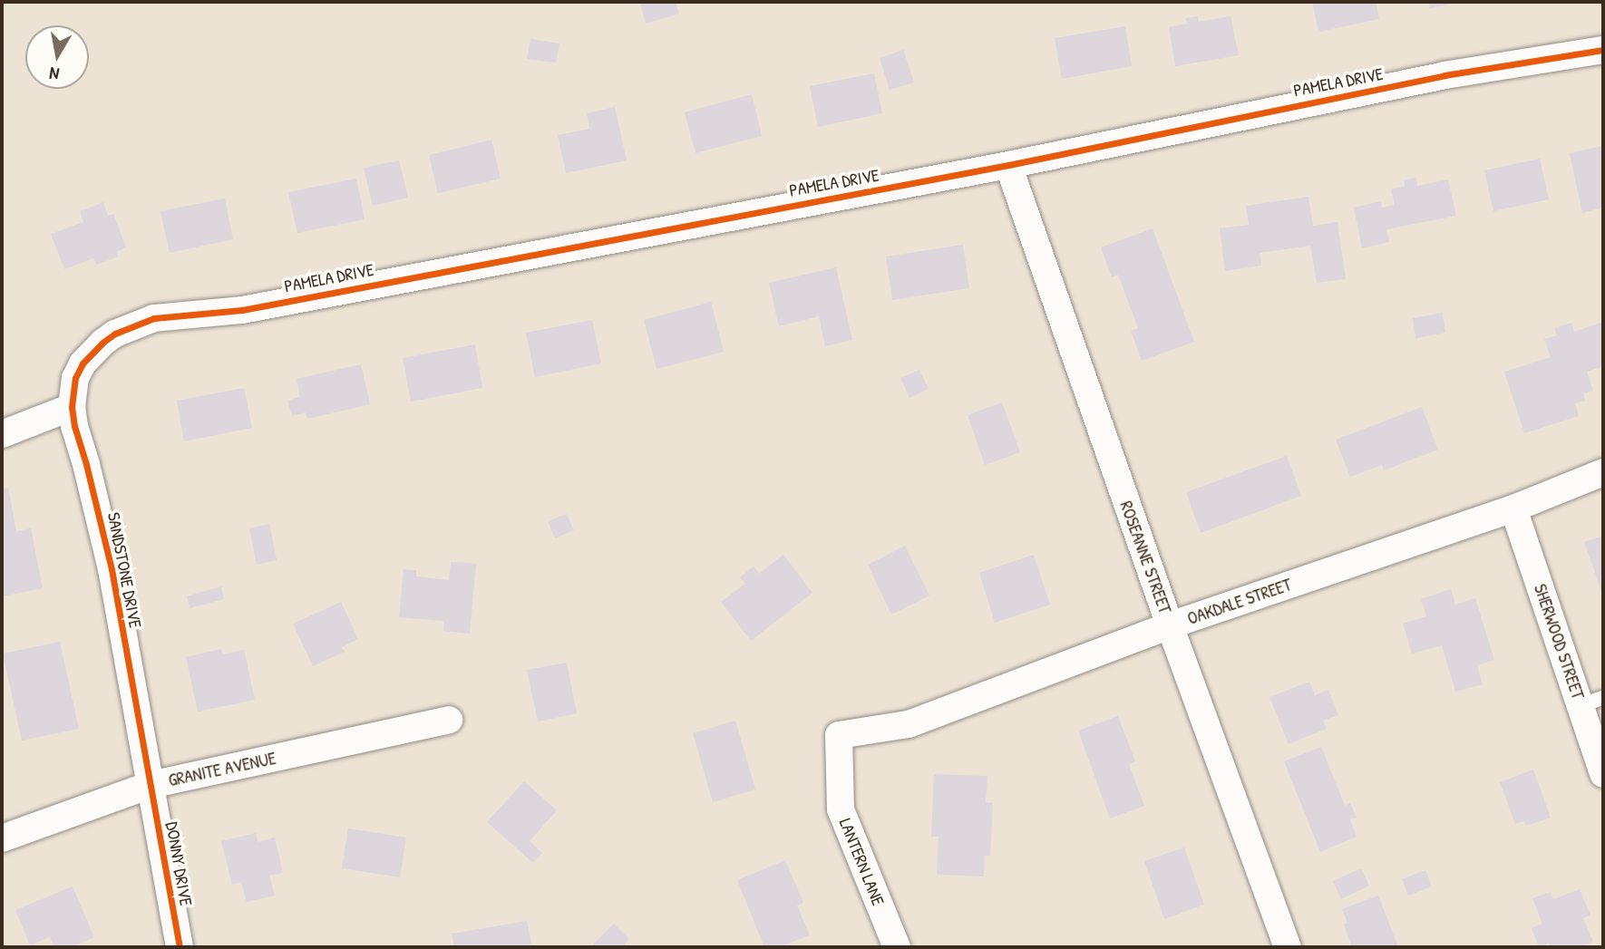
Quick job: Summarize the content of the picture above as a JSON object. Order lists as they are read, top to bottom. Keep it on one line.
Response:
{"streets":{"street":["PAMELA DRIVE","ROSEANNE STREET","SANDSTONE DRIVE","OAKDALE STREET","SHERWOOD STREET","GRANITE AVENUE","LANTERN LANE","DONNY DRIVE"]},"crossings":[["PAMELA DRIVE","ROSEANNE STREET"],["PAMELA DRIVE","SANDSTONE DRIVE"],["ROSEANNE STREET","OAKDALE STREET"],["SANDSTONE DRIVE","GRANITE AVENUE"],["SANDSTONE DRIVE","DONNY DRIVE"],["OAKDALE STREET","SHERWOOD STREET"],["OAKDALE STREET","LANTERN LANE"],["GRANITE AVENUE","DONNY DRIVE"]],"north":"bottom"}
